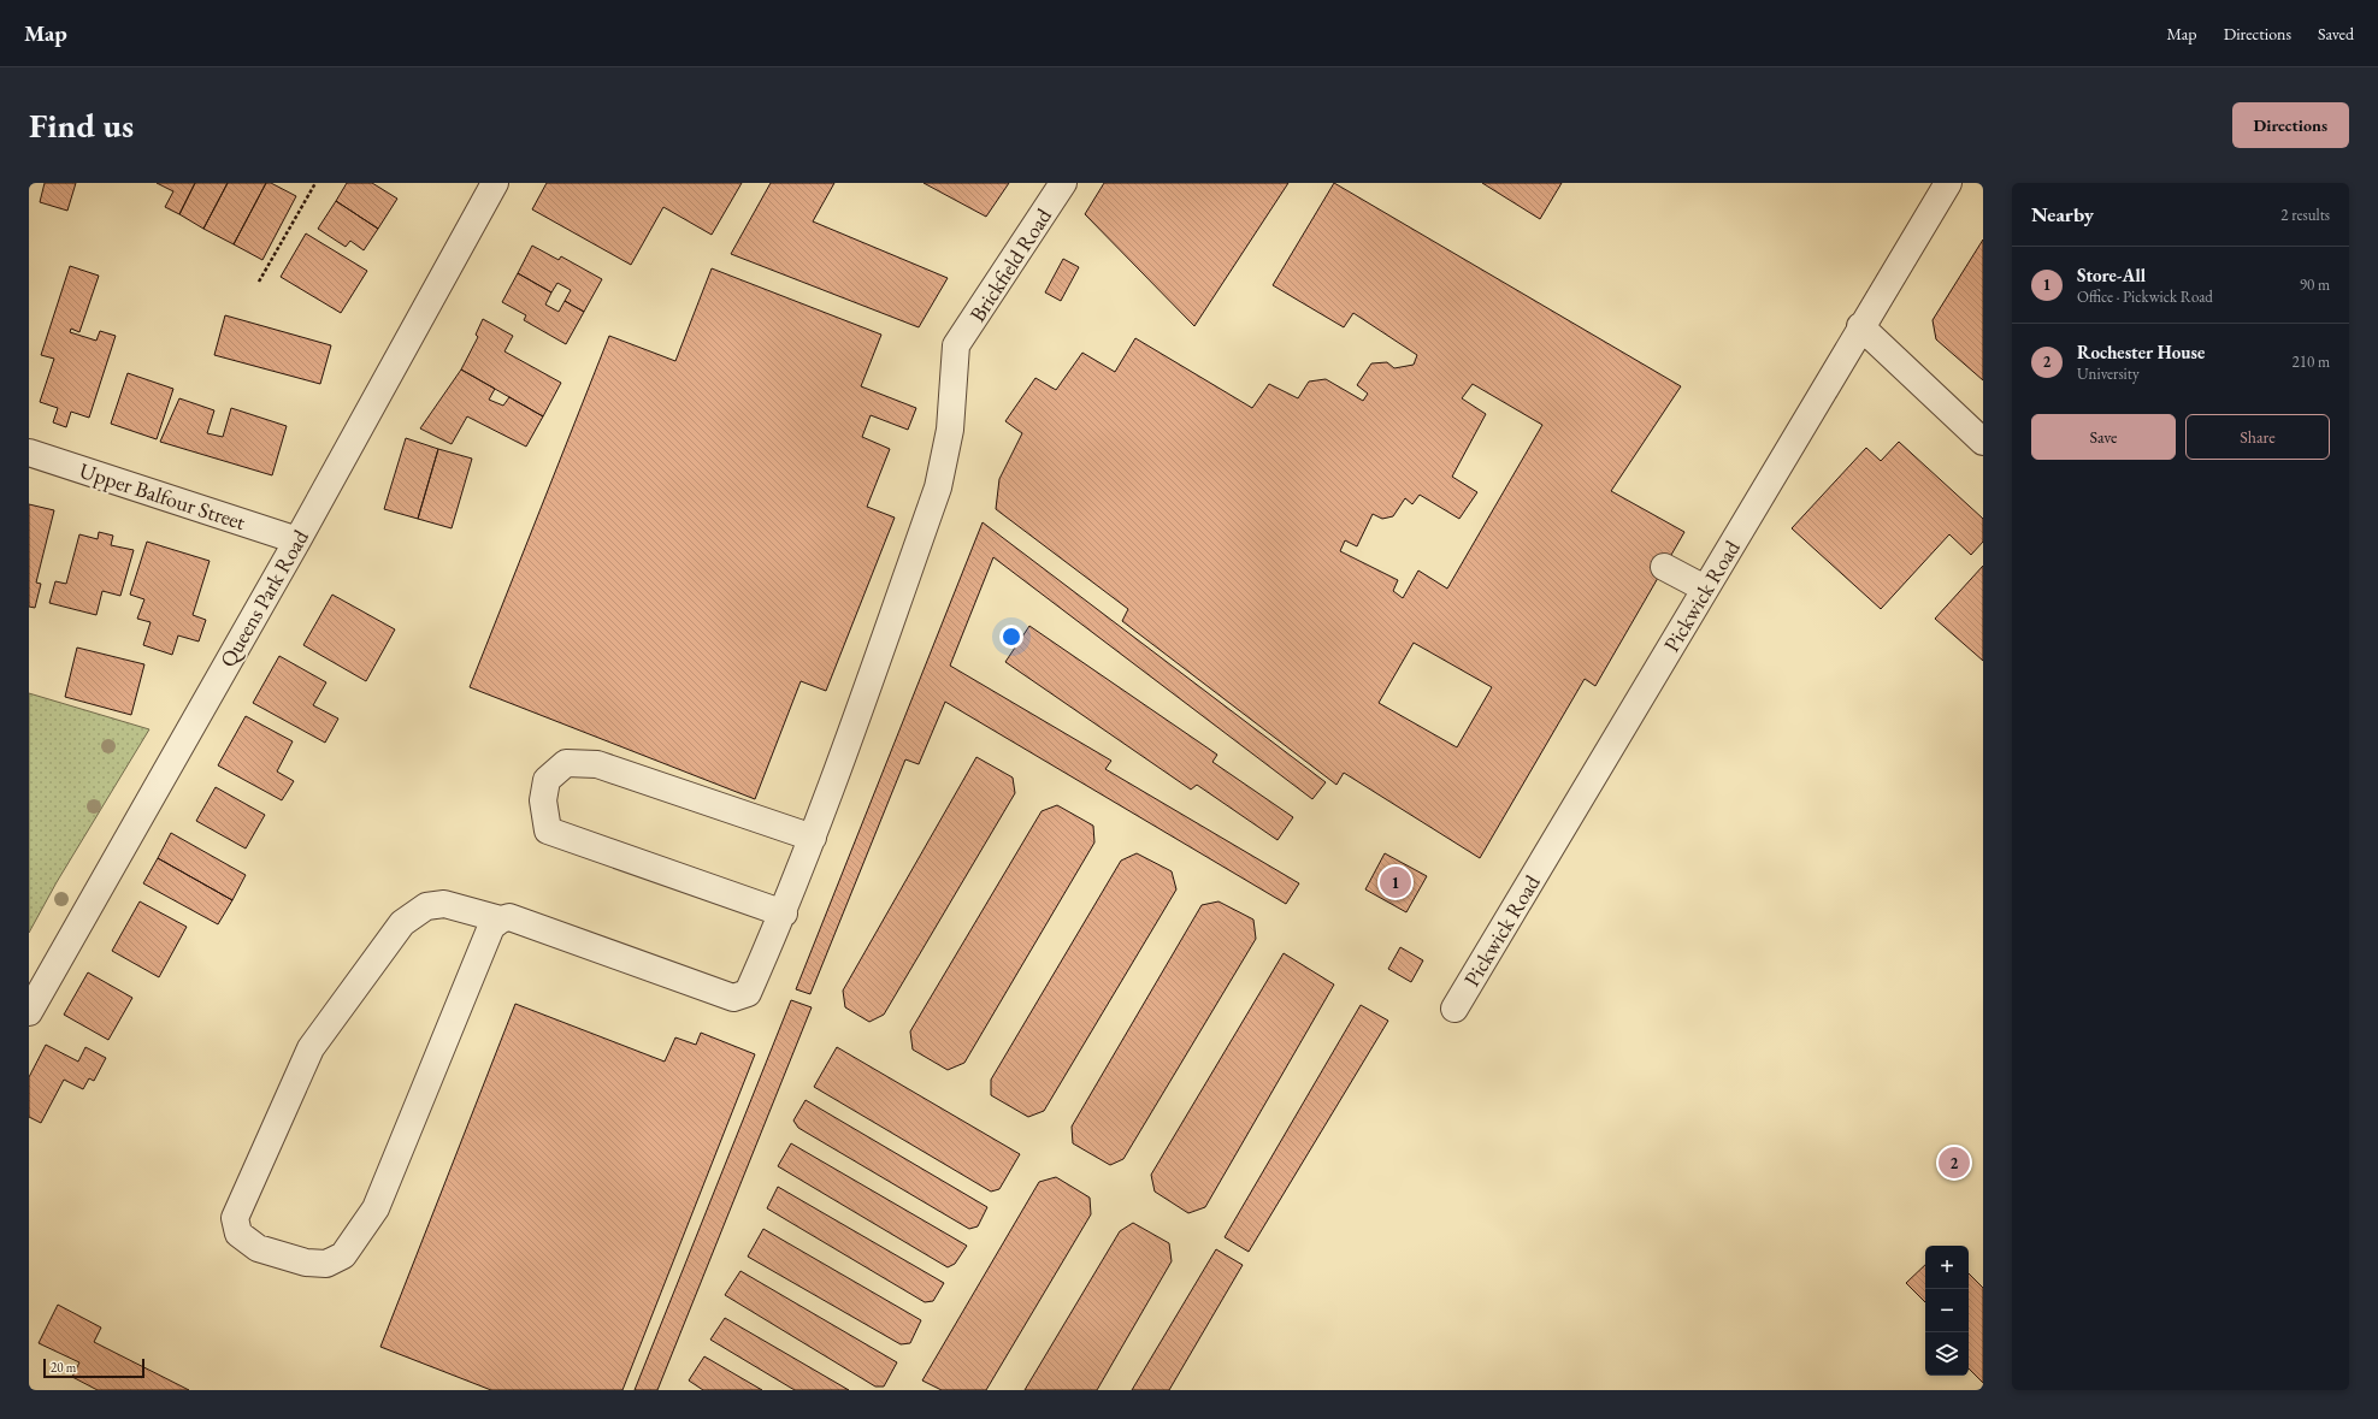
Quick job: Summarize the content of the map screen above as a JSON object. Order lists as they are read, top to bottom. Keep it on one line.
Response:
{"streets":{"street":["Brickfield Road","Upper Balfour Street","Pickwick Road","Queens Park Road"]},"crossings":[["Upper Balfour Street","Queens Park Road"]],"scale_bar":"20 m","page":{"header":"Map","nav":["Map","Directions","Saved"],"buttons":["Directions",["Save","Share"]],"title":"Find us","heading":["Nearby","2 results"],"list":[{"mark":"1","name":"Store-All","note":"Office · Pickwick Road","value":"90 m"},{"mark":"2","name":"Rochester House","note":"University","value":"210 m"}],"pins":["1","2"],"map_buttons":["+","−"],"scale":"20 m"}}
